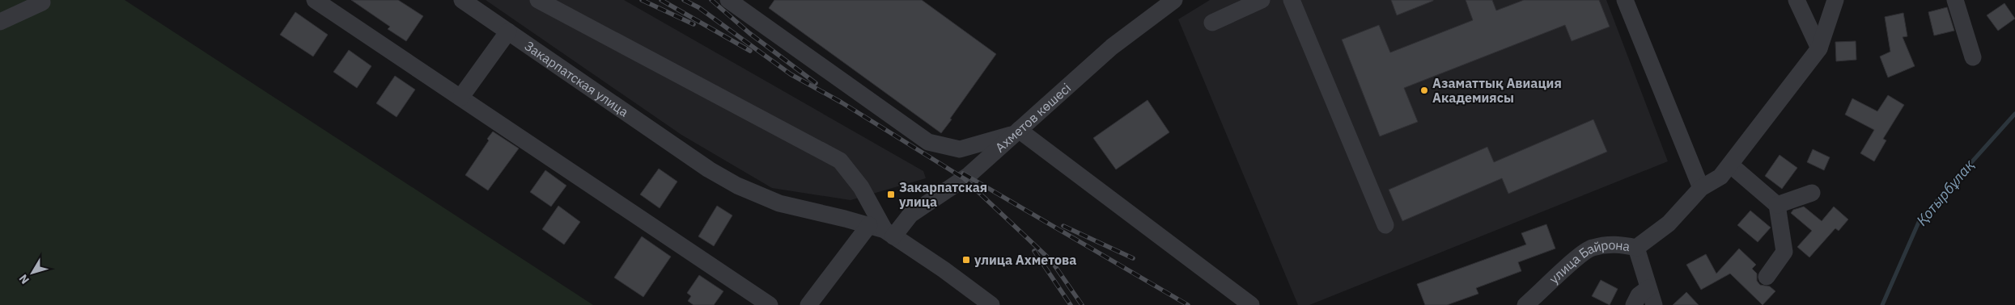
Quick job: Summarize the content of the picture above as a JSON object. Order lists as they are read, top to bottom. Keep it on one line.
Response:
{"streets":{"street":["Закарпатская улица","Ахметов көшесі","улица Байрона"]},"crossings":[["Закарпатская улица","Ахметов көшесі"]],"water":["Қотырбұлақ"],"places":{"other":["Азаматтық Авиация Академиясы"],"transit":["Закарпатская улица","улица Ахметова"]},"north":"bottom left"}
